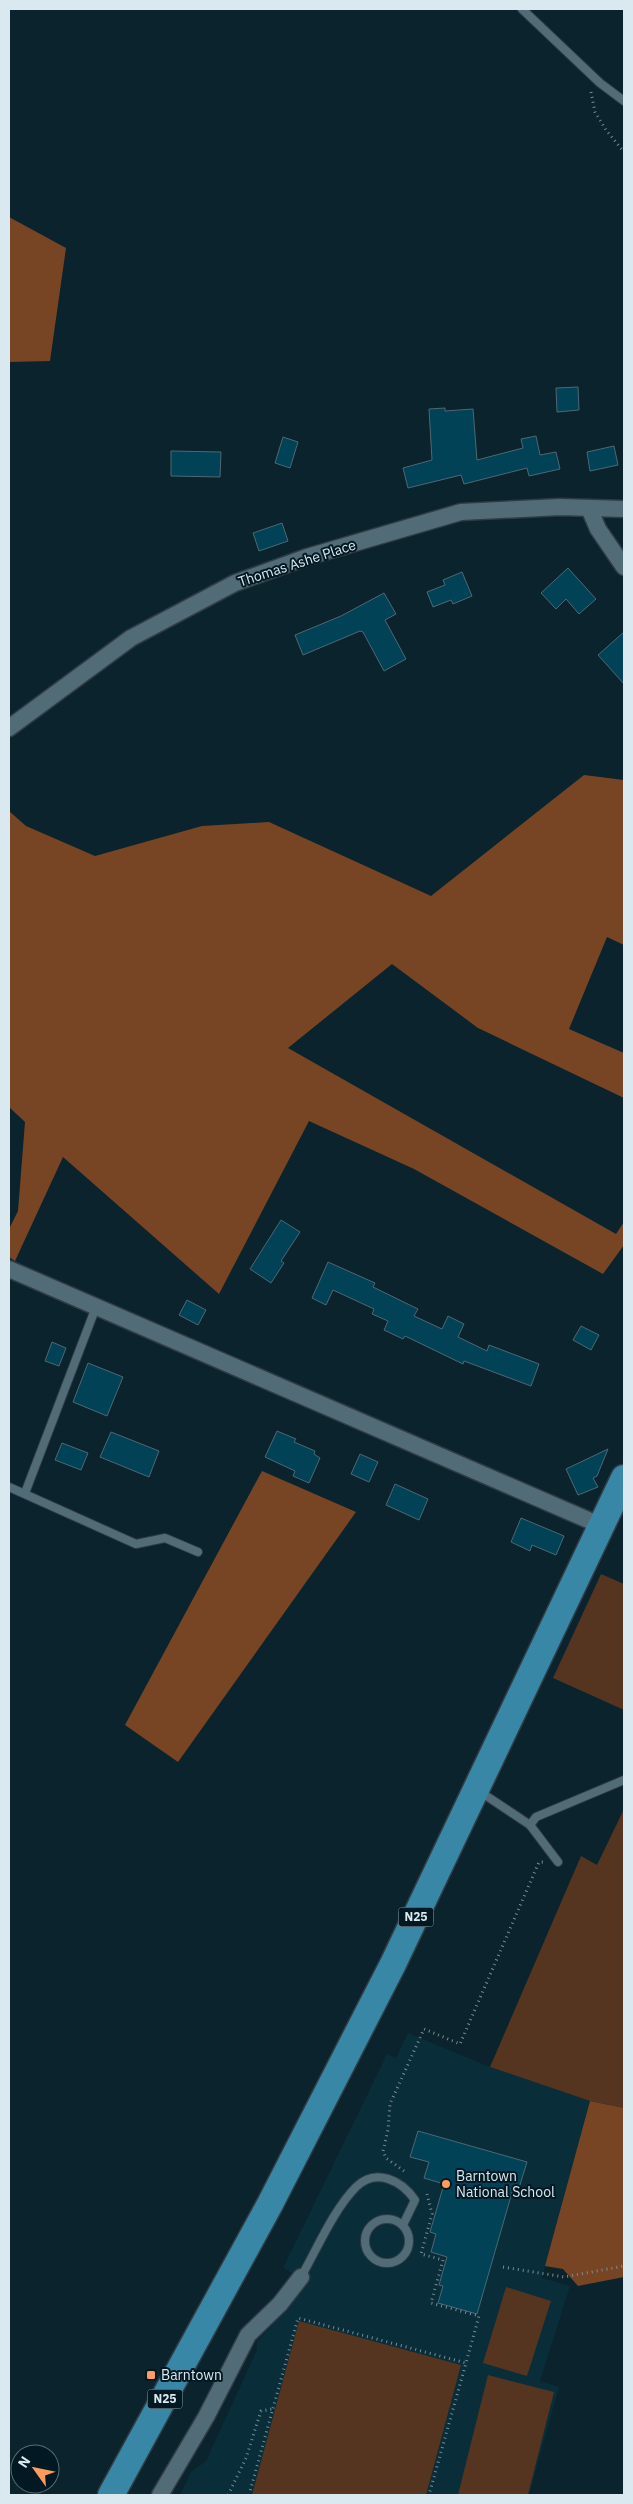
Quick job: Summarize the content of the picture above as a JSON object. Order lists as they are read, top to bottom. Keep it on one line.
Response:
{"streets":{"highway":["N25"],"street":["Thomas Ashe Place"]},"places":{"other":["Barntown National School"],"transit":["Barntown"]},"north":"top left"}
